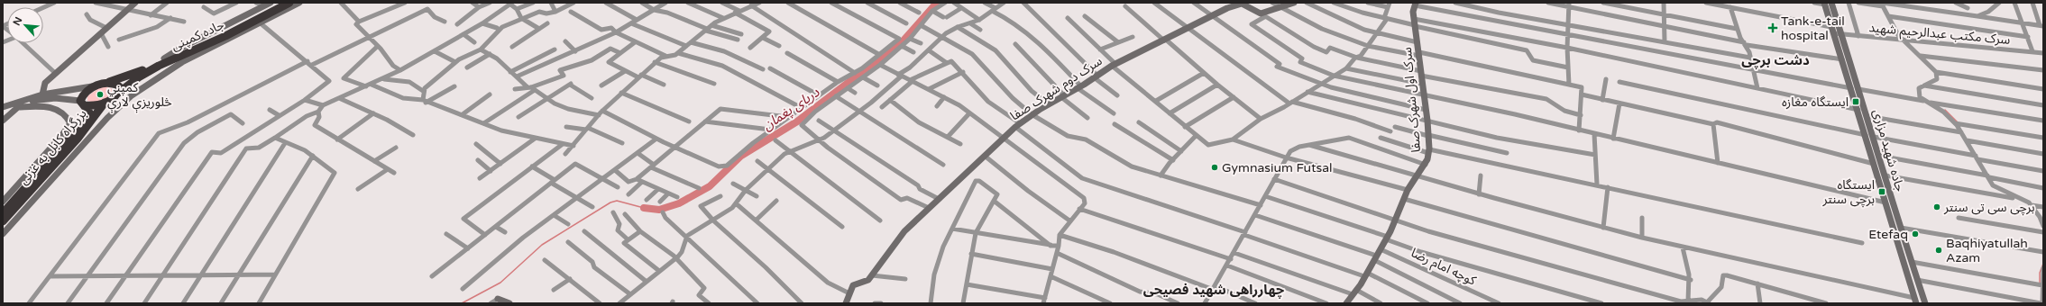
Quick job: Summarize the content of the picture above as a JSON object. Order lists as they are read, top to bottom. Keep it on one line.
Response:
{"streets":{"highway":["جاده کمپنی","بزرگراه کابل به غزنی"],"street":["سرک مکتب عبدالرحیم شهید","سرک دوم شهرک صفا","سرک اول شهرک صفا","جاده شهید مزاری","کوچه امام رضا"]},"crossings":[["سرک مکتب عبدالرحیم شهید","جاده شهید مزاری"],["جاده کمپنی","بزرگراه کابل به غزنی"],["سرک اول شهرک صفا","کوچه امام رضا"]],"districts":["دشت برچی","چهارراهی شهید فصیحی"],"water":["دریای پغمان"],"places":{"health":["Tank-e-tail hospital"],"other":["کمپني څلوريزې لارې","Gymnasium Futsal","برچی سی تی سنتر","Etefaq","Baqhiyatullah Azam"],"transit":["ایستگاه مغازه","ایستگاه برچی سنتر"]},"north":"top left"}
